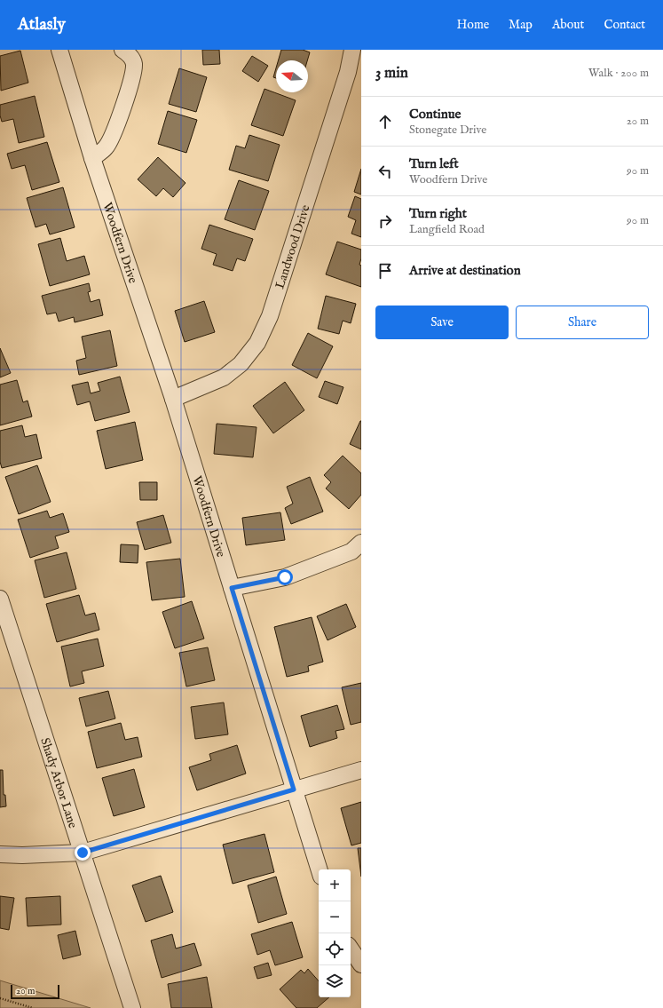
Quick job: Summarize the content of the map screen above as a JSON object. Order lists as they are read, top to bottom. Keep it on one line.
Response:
{"streets":{"street":["Woodfern Drive","Landwood Drive","Shady Arbor Lane"]},"crossings":[["Woodfern Drive","Landwood Drive"]],"scale_bar":"20 m","north":"left","page":{"header":"Atlasly","nav":["Home","Map","About","Contact"],"heading":["3 min","Walk · 200 m"],"list":[["Continue","Stonegate Drive","20 m"],["Turn left","Woodfern Drive","90 m"],["Turn right","Langfield Road","90 m"],"Arrive at destination"],"buttons":["Save","Share"],"map_buttons":["+","−"],"scale":"20 m"}}
